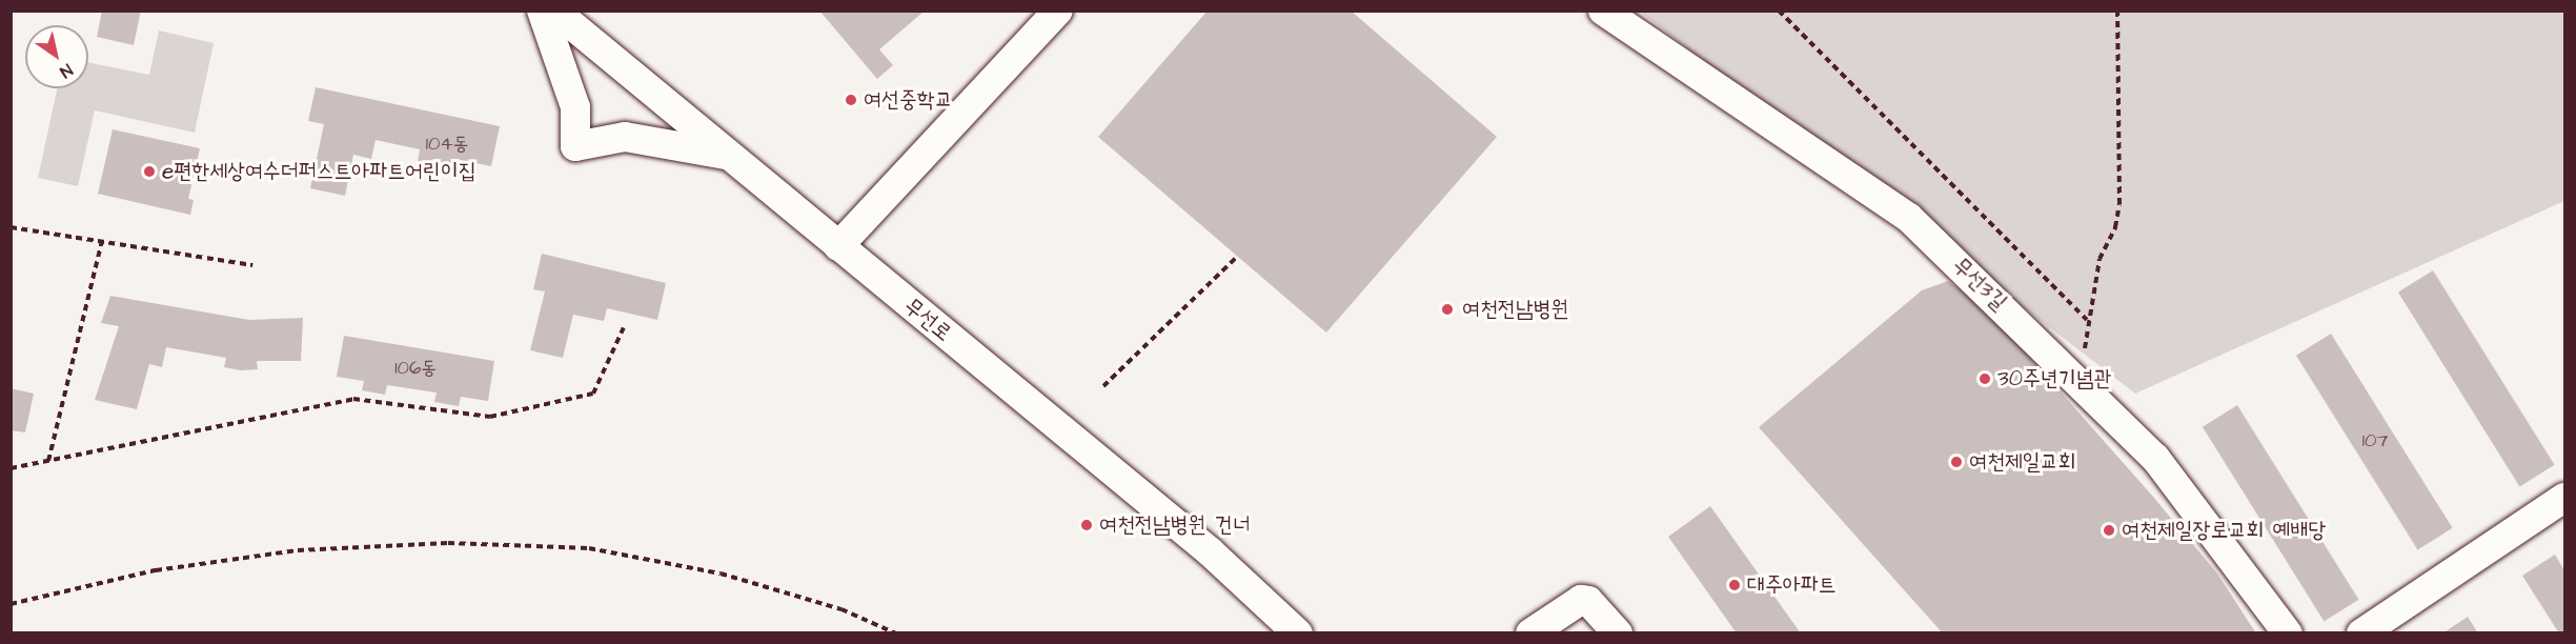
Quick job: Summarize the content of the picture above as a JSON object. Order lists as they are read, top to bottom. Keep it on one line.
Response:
{"streets":{"street":["무선3길","무선로"]},"places":["여선중학교","e편한세상여수더퍼스트아파트어린이집","여천전남병원","30주년기념관","여천제일교회","여천전남병원 건너","여천제일장로교회 예배당","대주아파트"],"house_numbers":["104동","106동","107"],"north":"bottom right"}
